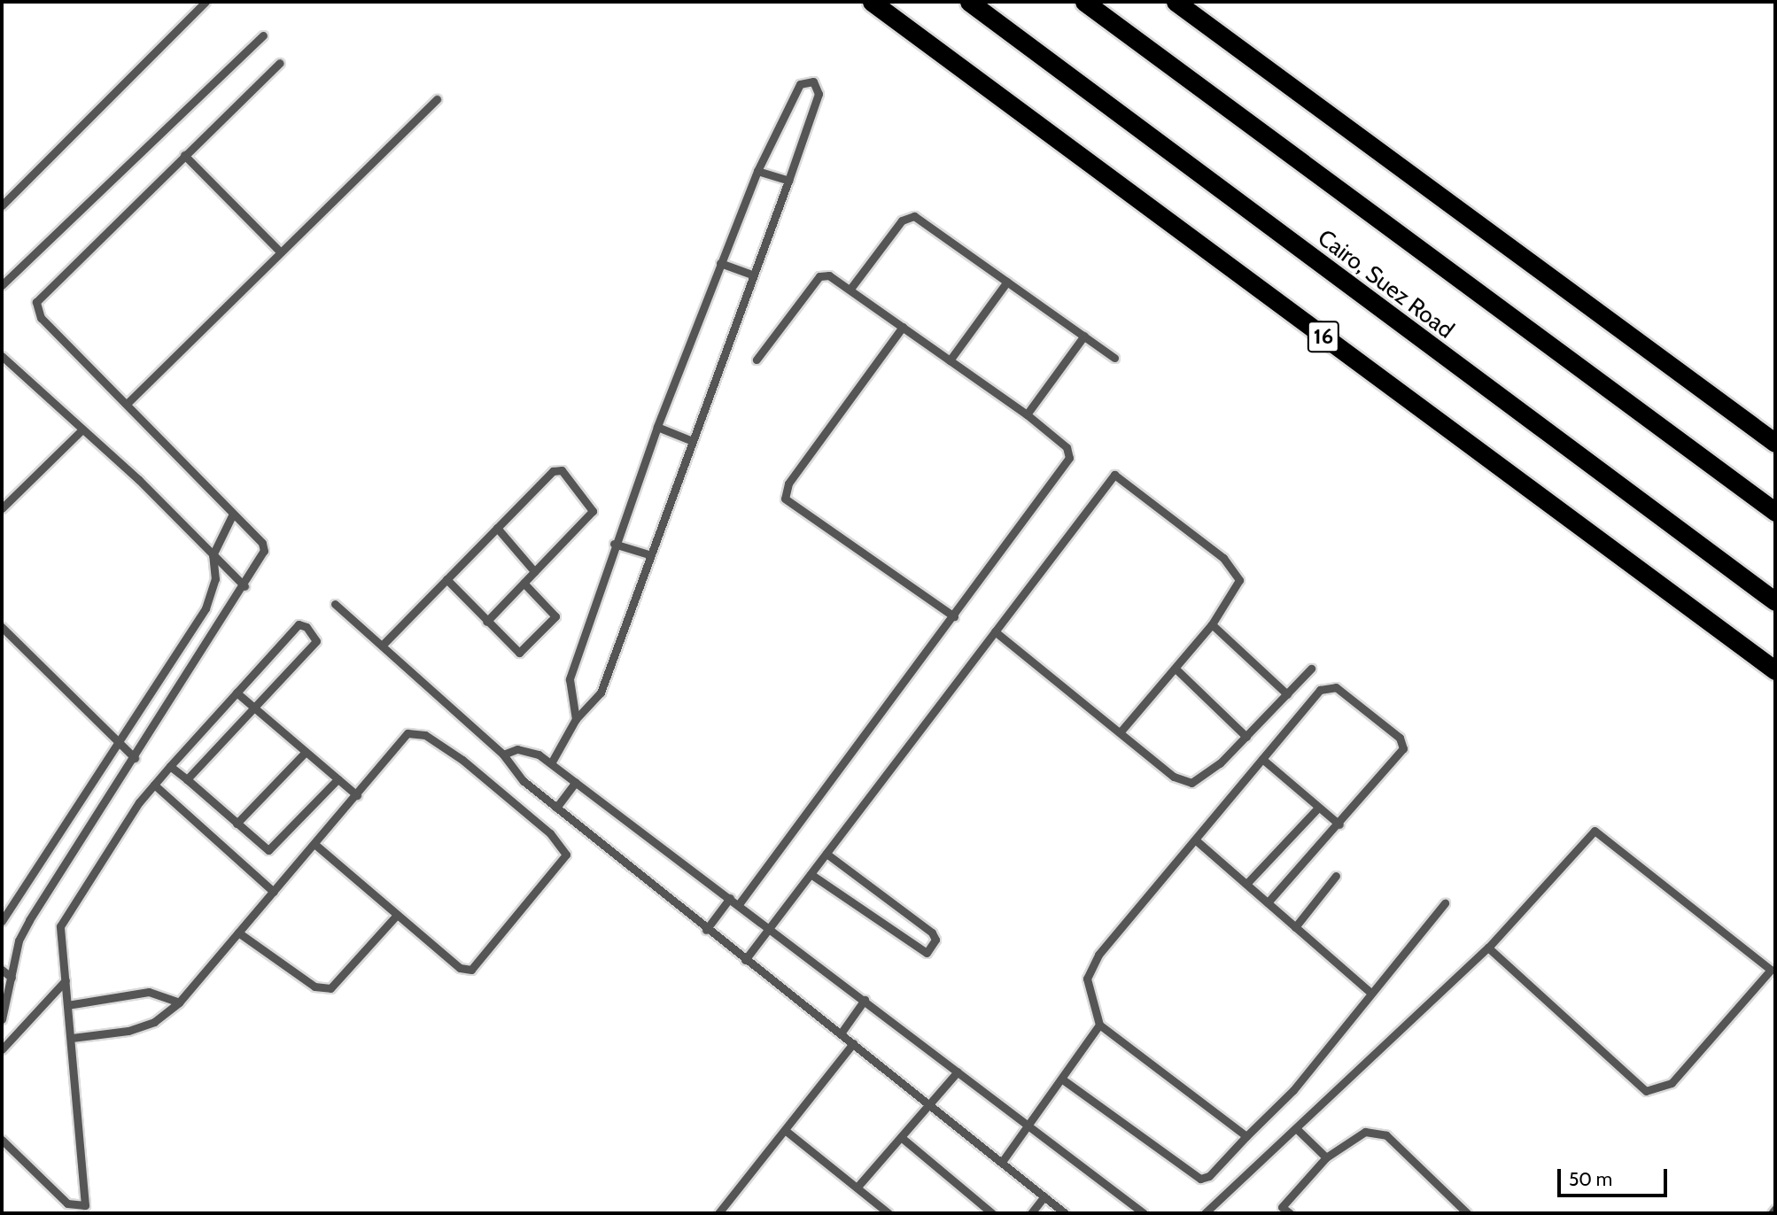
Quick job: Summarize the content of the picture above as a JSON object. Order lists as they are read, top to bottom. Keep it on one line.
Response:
{"streets":{"highway":["Cairo, Suez Road","16"]},"scale_bar":"50 m"}
